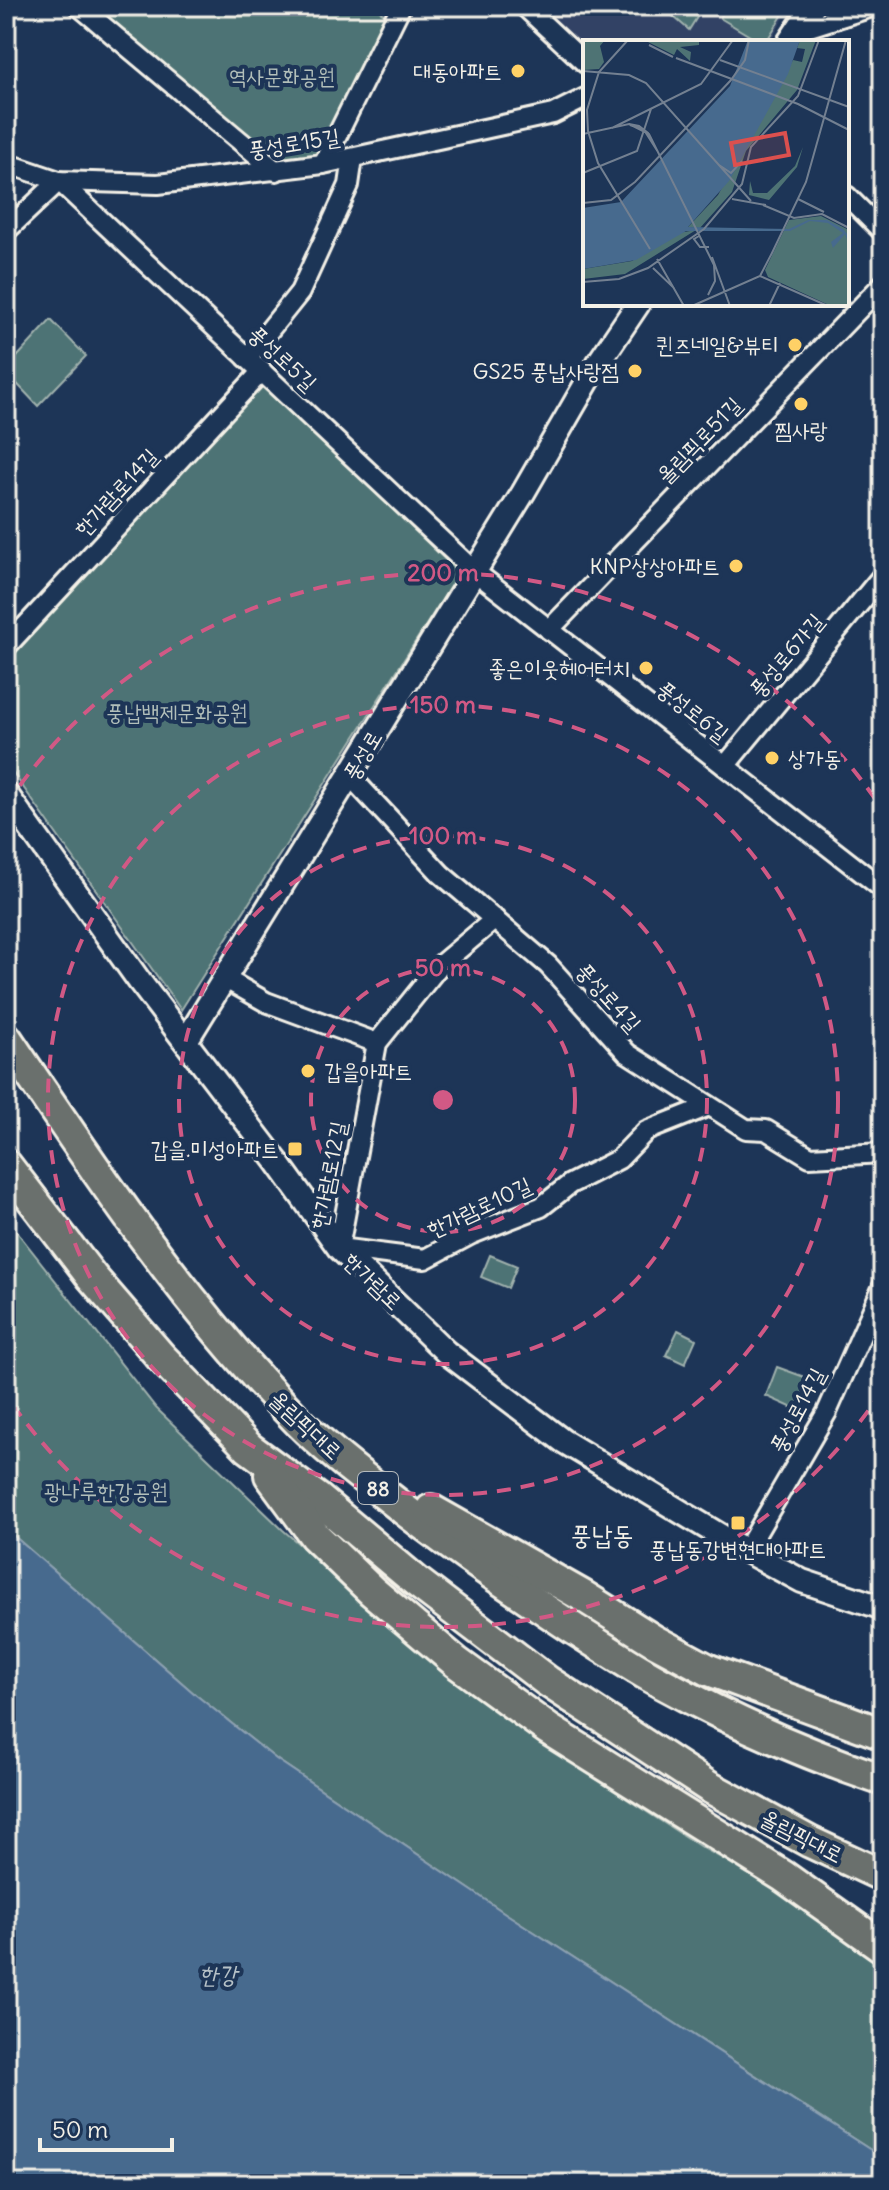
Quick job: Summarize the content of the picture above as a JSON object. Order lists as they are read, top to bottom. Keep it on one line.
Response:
{"streets":{"highway":["올림픽대로","88"],"street":["풍성로15길","풍성로5길","올림픽로51길","한가람로14길","풍성로6가길","풍성로6길","풍성로","풍성로4길","한가람로12길","한가람로10길","한가람로","풍성로14길"]},"crossings":[["풍성로15길","풍성로5길"],["풍성로5길","한가람로14길"],["풍성로5길","풍성로6길"],["풍성로5길","풍성로"],["올림픽로51길","풍성로6길"],["풍성로6가길","풍성로6길"],["풍성로6길","풍성로"],["풍성로","풍성로4길"],["풍성로","한가람로"],["풍성로4길","한가람로12길"],["풍성로4길","한가람로10길"],["한가람로12길","한가람로10길"],["한가람로12길","한가람로"],["한가람로10길","한가람로"],["한가람로","풍성로14길"]],"districts":["풍납동"],"water":["한강"],"parks":["역사문화공원","풍납백제문화공원","광나루한강공원"],"places":{"other":["대동아파트","퀸즈네일&뷰티","GS25 풍납사랑점","찜사랑","KNP상상아파트","좋은이웃헤어터치","상가동","갑을아파트"],"transit":["갑을.미성아파트","풍납동강변현대아파트"]},"scale_bar":"50 m","rings":["200 m","150 m","100 m","50 m"]}
